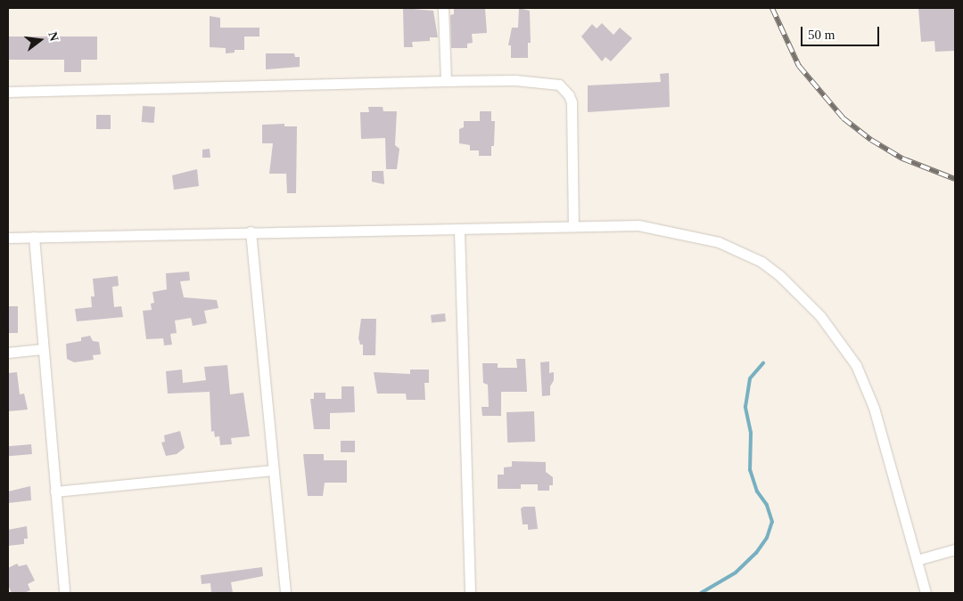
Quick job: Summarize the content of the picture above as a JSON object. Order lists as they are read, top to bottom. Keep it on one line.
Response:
{"scale_bar":"50 m","north":"right"}
